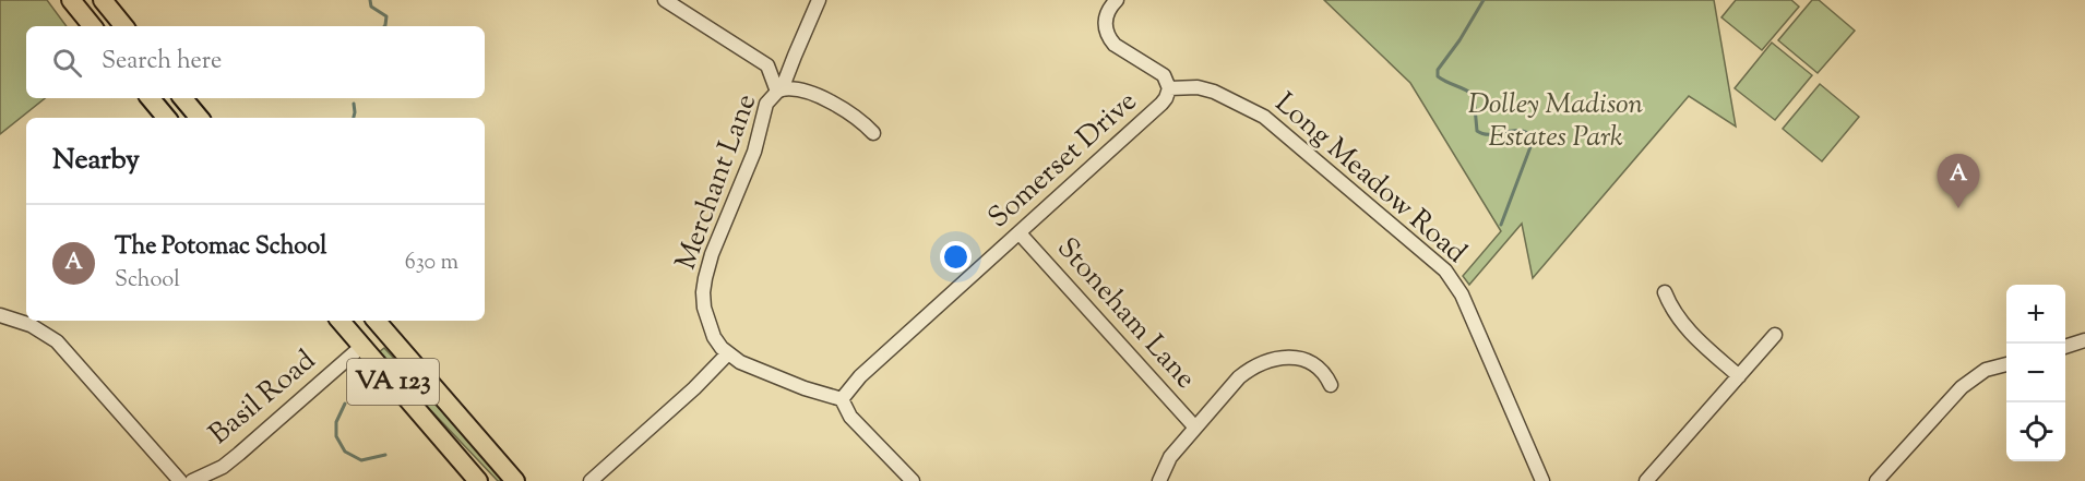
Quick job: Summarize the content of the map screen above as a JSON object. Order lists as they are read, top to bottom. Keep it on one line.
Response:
{"streets":{"main road":["VA 123"],"street":["Somerset Drive","Long Meadow Road","Merchant Lane","Stoneham Lane","Basil Road"]},"crossings":[["Somerset Drive","Long Meadow Road"],["Somerset Drive","Stoneham Lane"],["VA 123","Basil Road"]],"parks":["Dolley Madison Estates Park"],"page":{"search":"Search here","heading":"Nearby","pins":"A","list":[{"mark":"A","name":"The Potomac School","note":"School","value":"630 m"}],"map_buttons":["+","−"]}}
